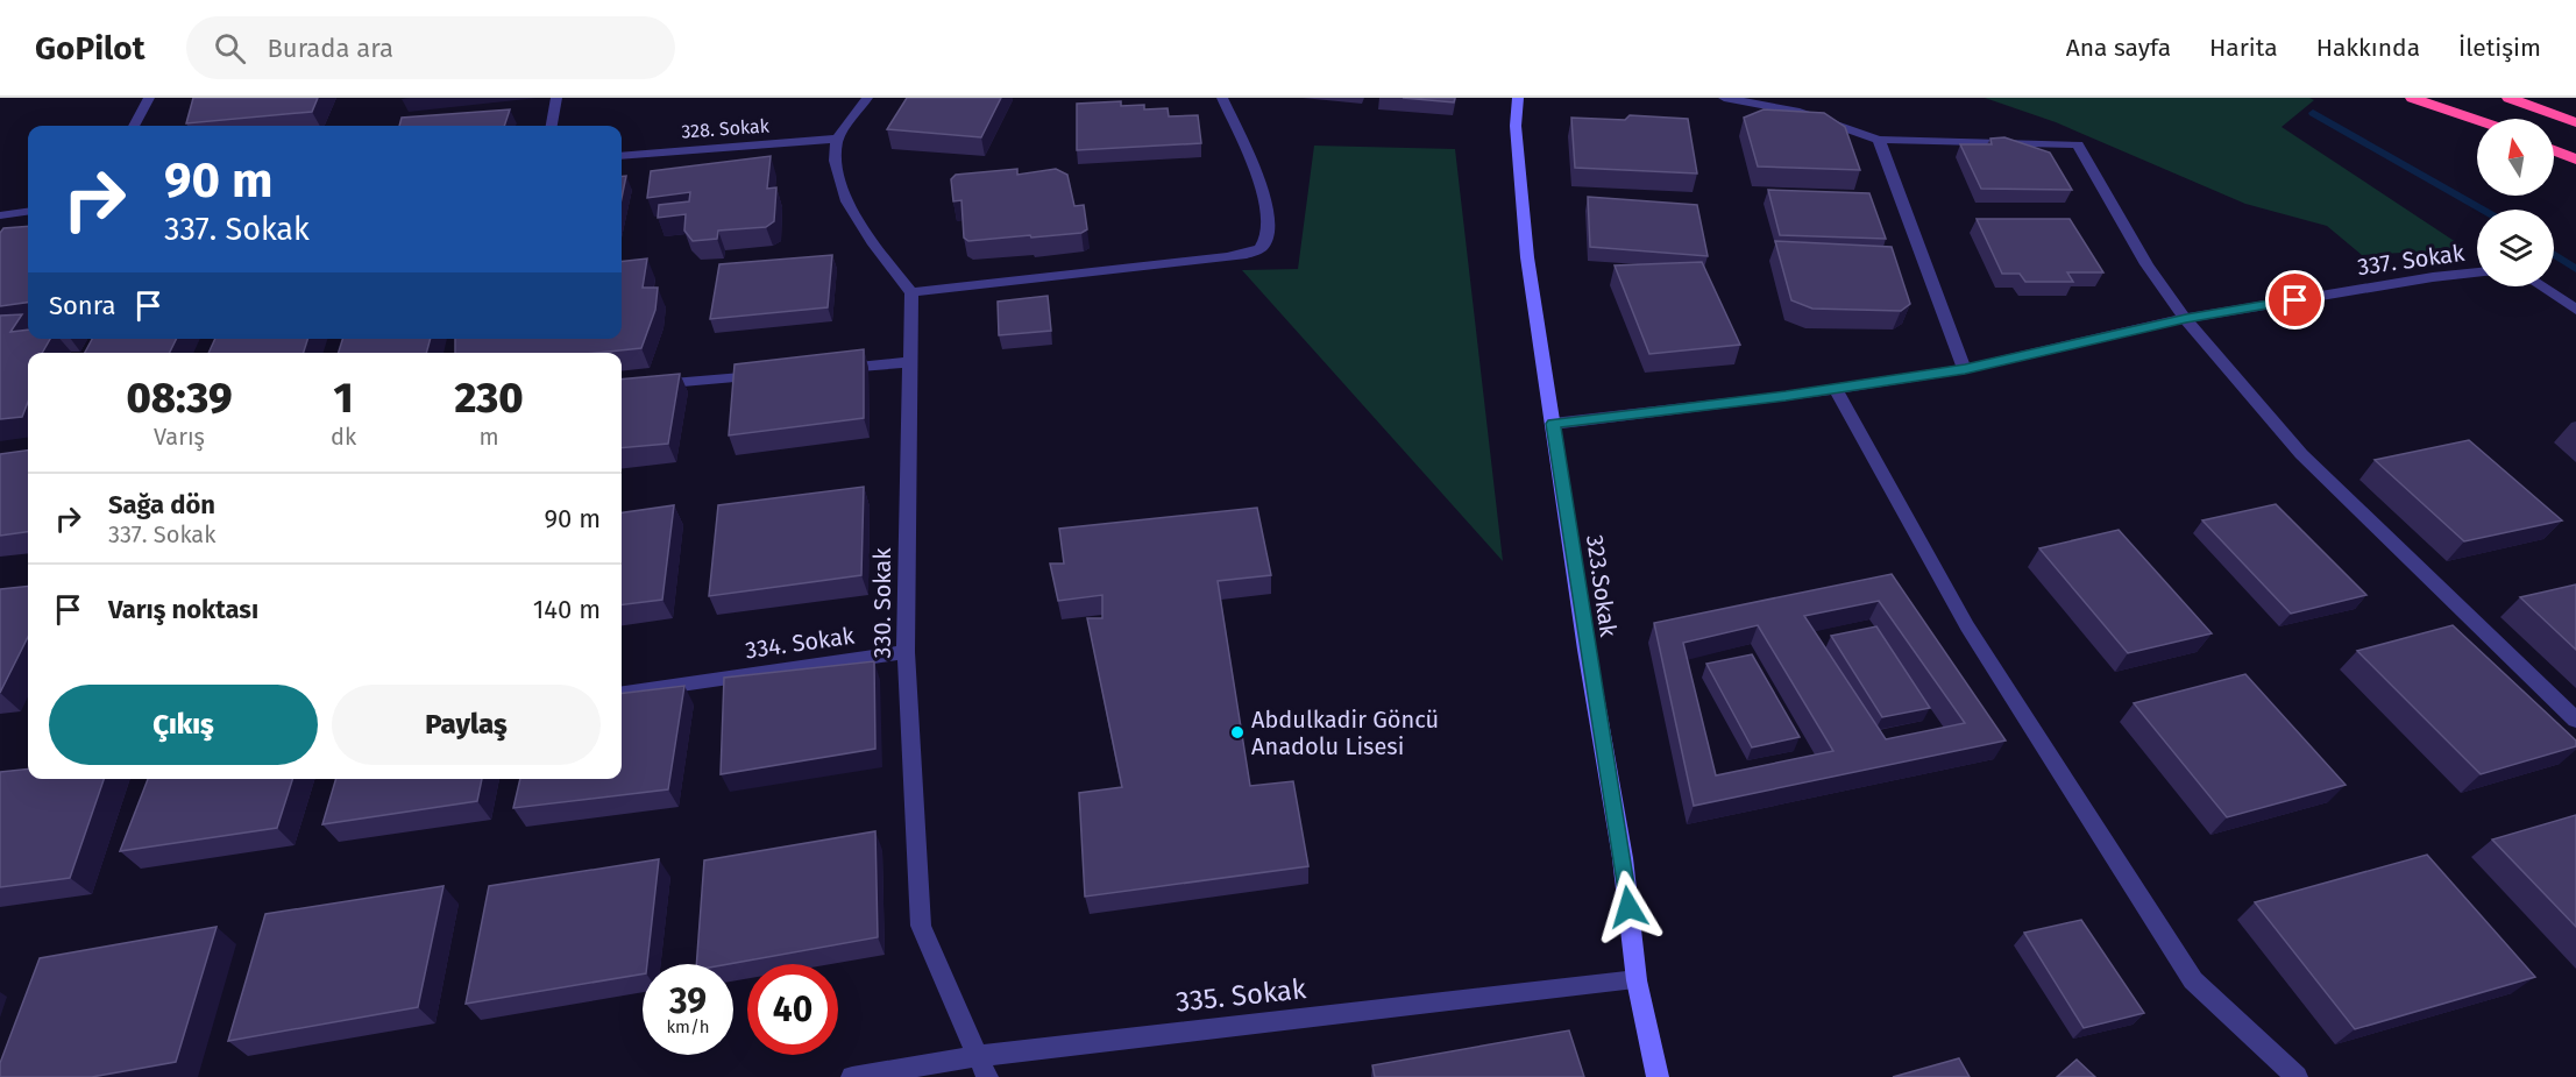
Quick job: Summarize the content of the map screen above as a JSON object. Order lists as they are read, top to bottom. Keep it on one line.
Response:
{"streets":{"street":["328. Sokak","337. Sokak","323.Sokak","330. Sokak","334. Sokak","335. Sokak"]},"crossings":[["337. Sokak","323.Sokak"],["323.Sokak","335. Sokak"],["330. Sokak","334. Sokak"],["330. Sokak","335. Sokak"]],"places":["Abdulkadir Göncü Anadolu Lisesi"],"north":"top","page":{"header":"GoPilot","search":"Burada ara","nav":["Ana sayfa","Harita","Hakkında","İletişim"],"turn":["90 m","337. Sokak"],"then":"Sonra","eta":["08:39","Varış","1","dk","230","m"],"list":[{"name":"Sağa dön","note":"337. Sokak","value":"90 m"},{"name":"Varış noktası","value":"140 m"}],"buttons":["Çıkış","Paylaş"],"speed":"39 km/h","limit":"40"}}
